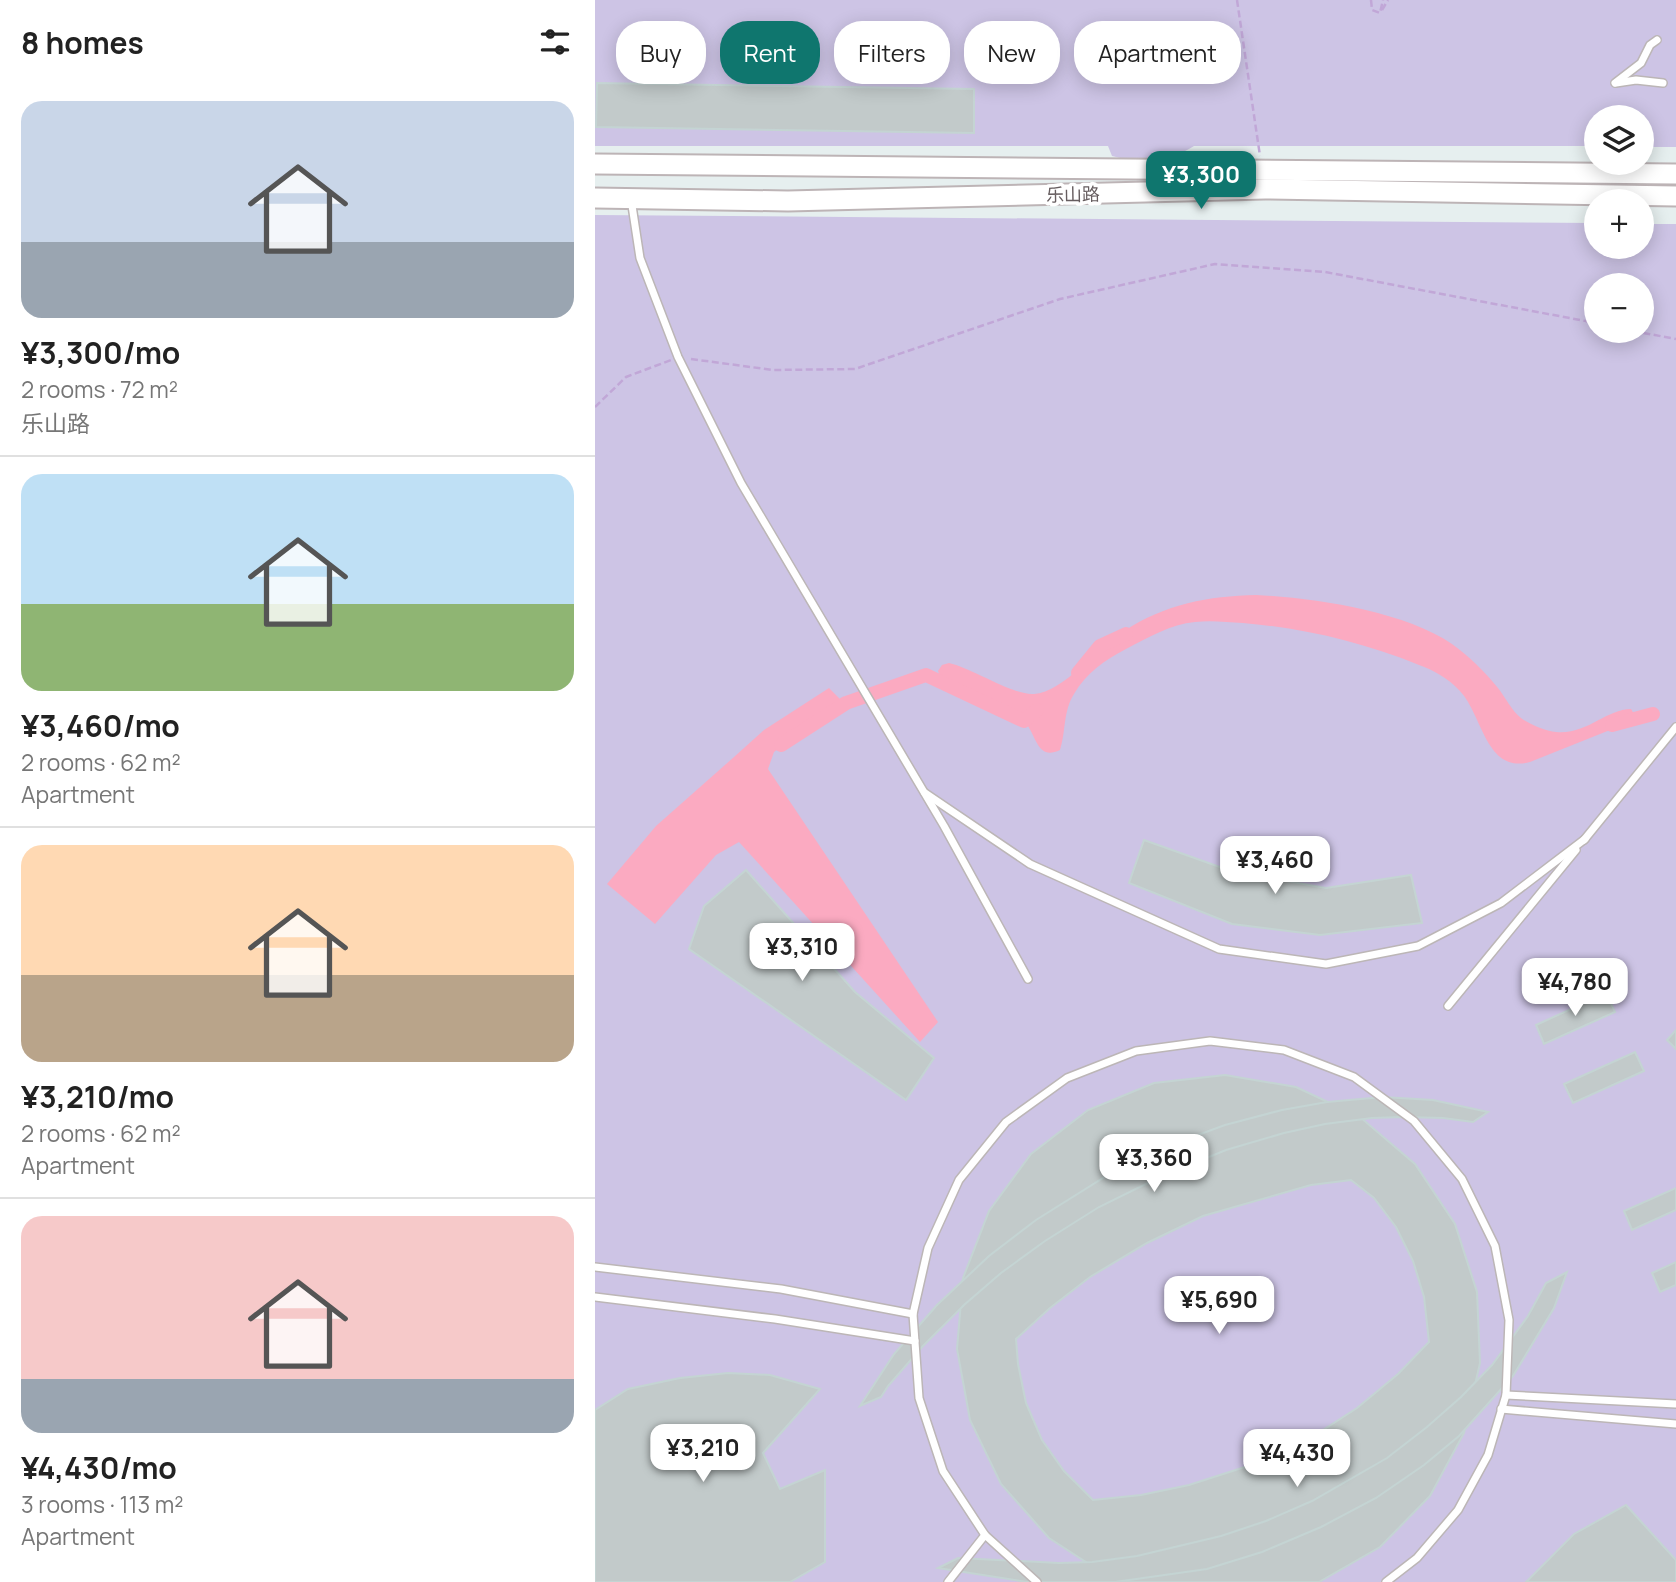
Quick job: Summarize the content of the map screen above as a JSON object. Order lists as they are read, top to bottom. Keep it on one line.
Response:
{"streets":{"street":["乐山路"]},"page":{"heading":"8 homes","chip":["Buy","Rent","Filters","New","Apartment"],"list":[{"name":"¥3,300/mo","note":"2 rooms · 72 m² · 乐山路"},{"name":"¥3,460/mo","note":"2 rooms · 62 m² · Apartment"},{"name":"¥3,210/mo","note":"2 rooms · 62 m² · Apartment"},{"name":"¥4,430/mo","note":"3 rooms · 113 m² · Apartment"}],"map_buttons":["+","−"],"price":["¥3,300","¥3,460","¥3,310","¥4,780","¥3,360","¥5,690","¥3,210","¥4,430"]}}
